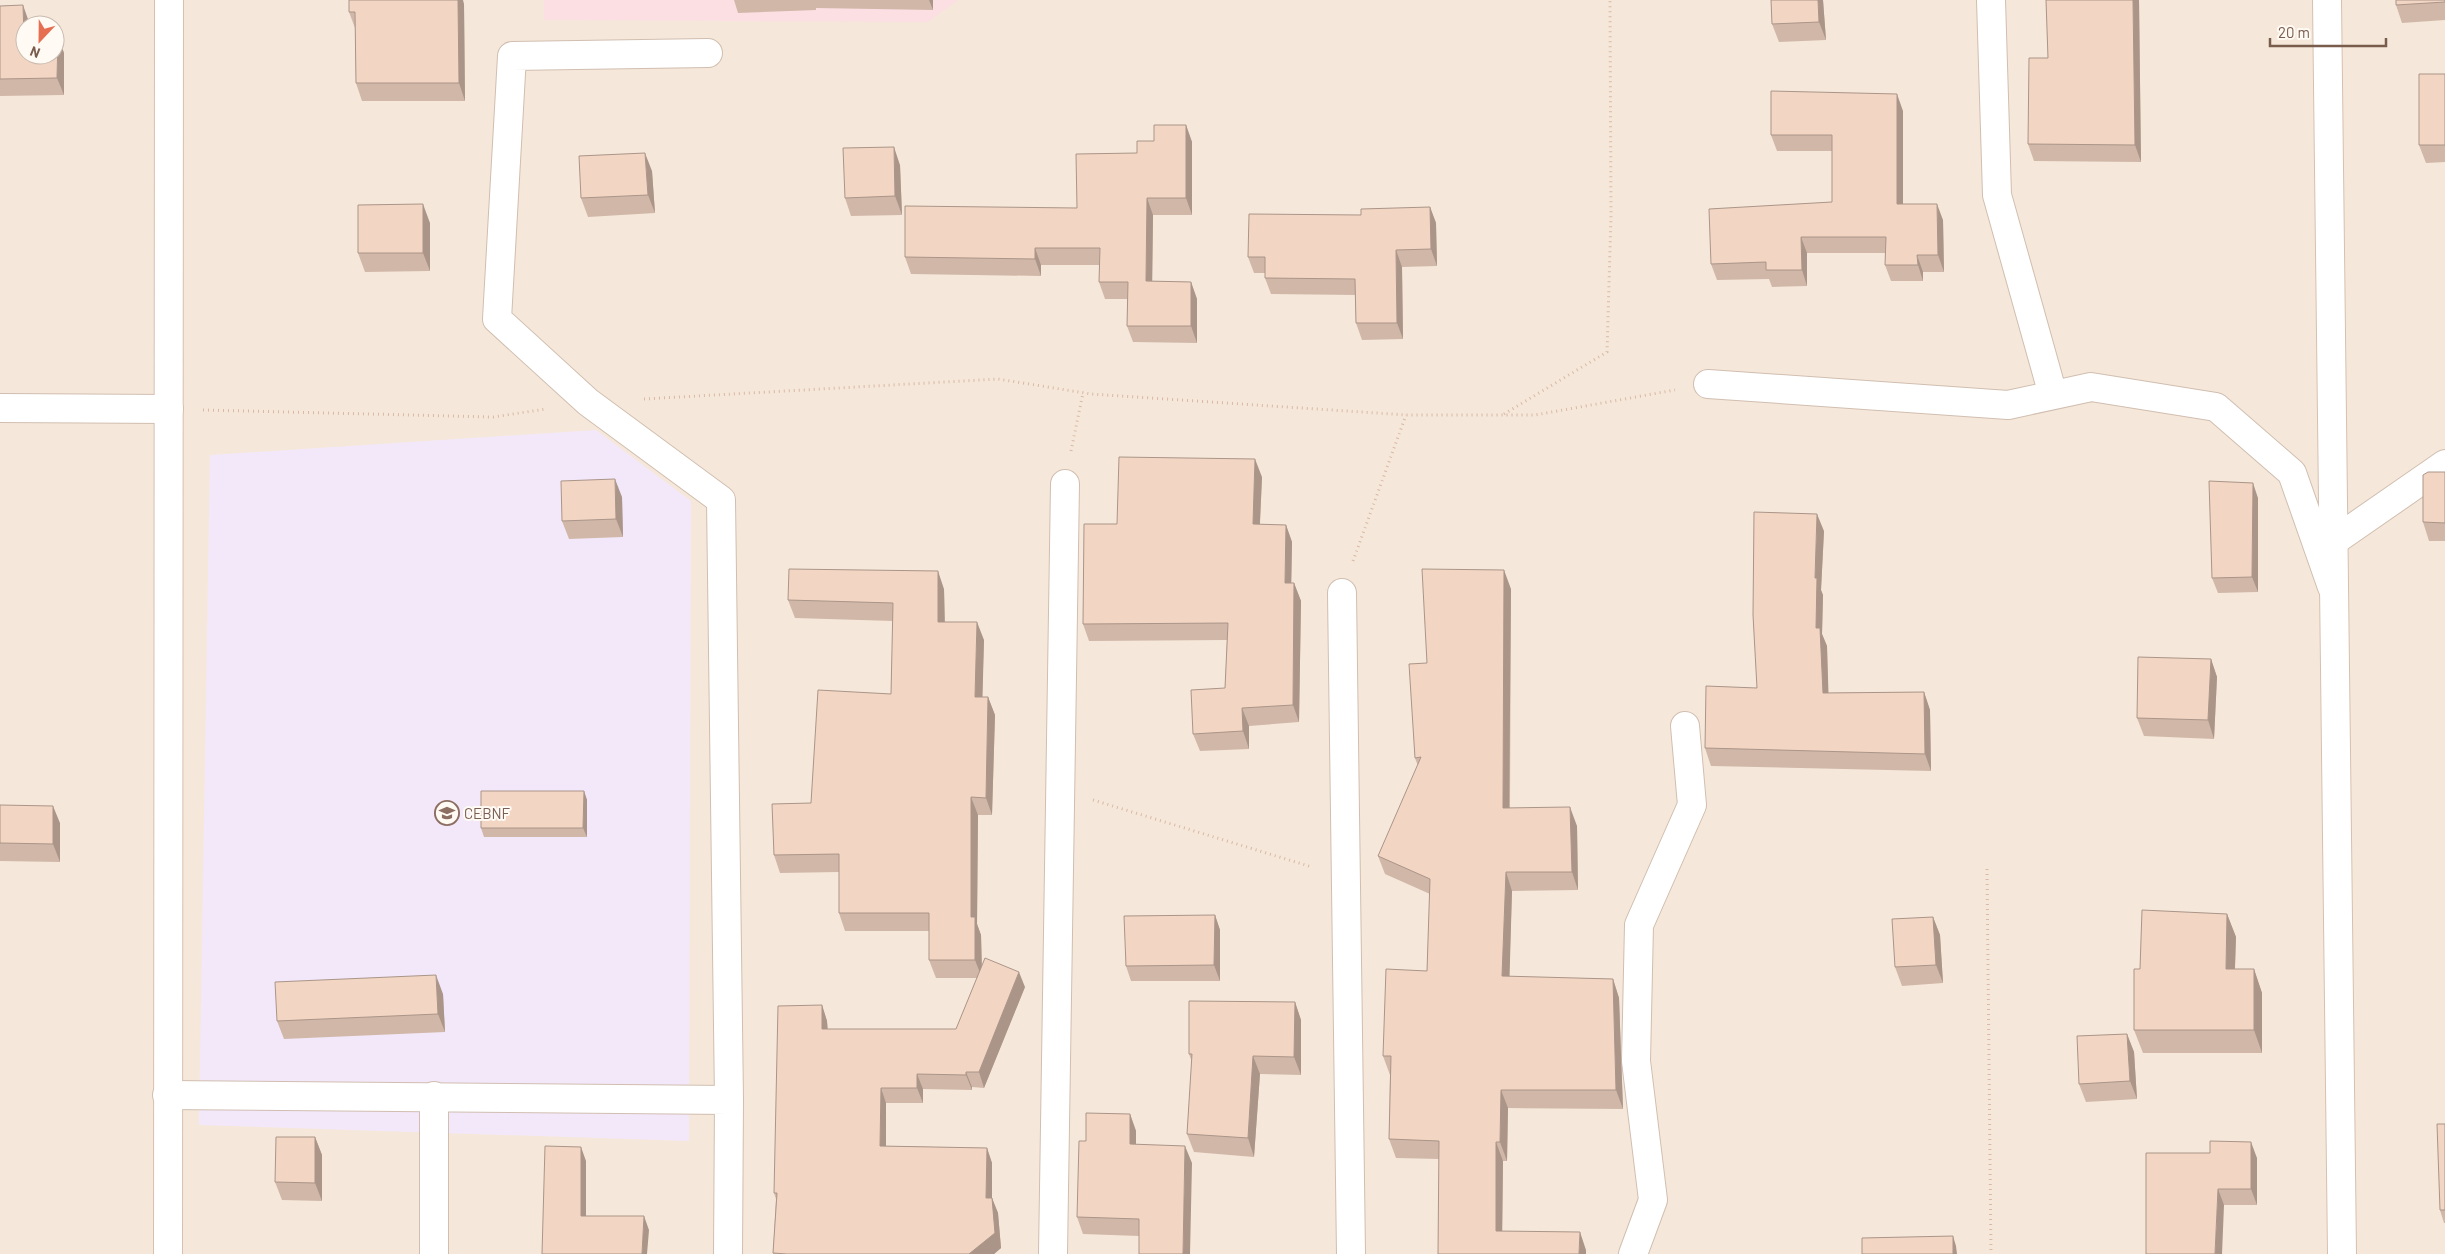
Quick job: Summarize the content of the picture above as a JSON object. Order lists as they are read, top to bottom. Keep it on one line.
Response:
{"places":{"school or university":["CEBNF"]},"scale_bar":"20 m","north":"bottom"}
